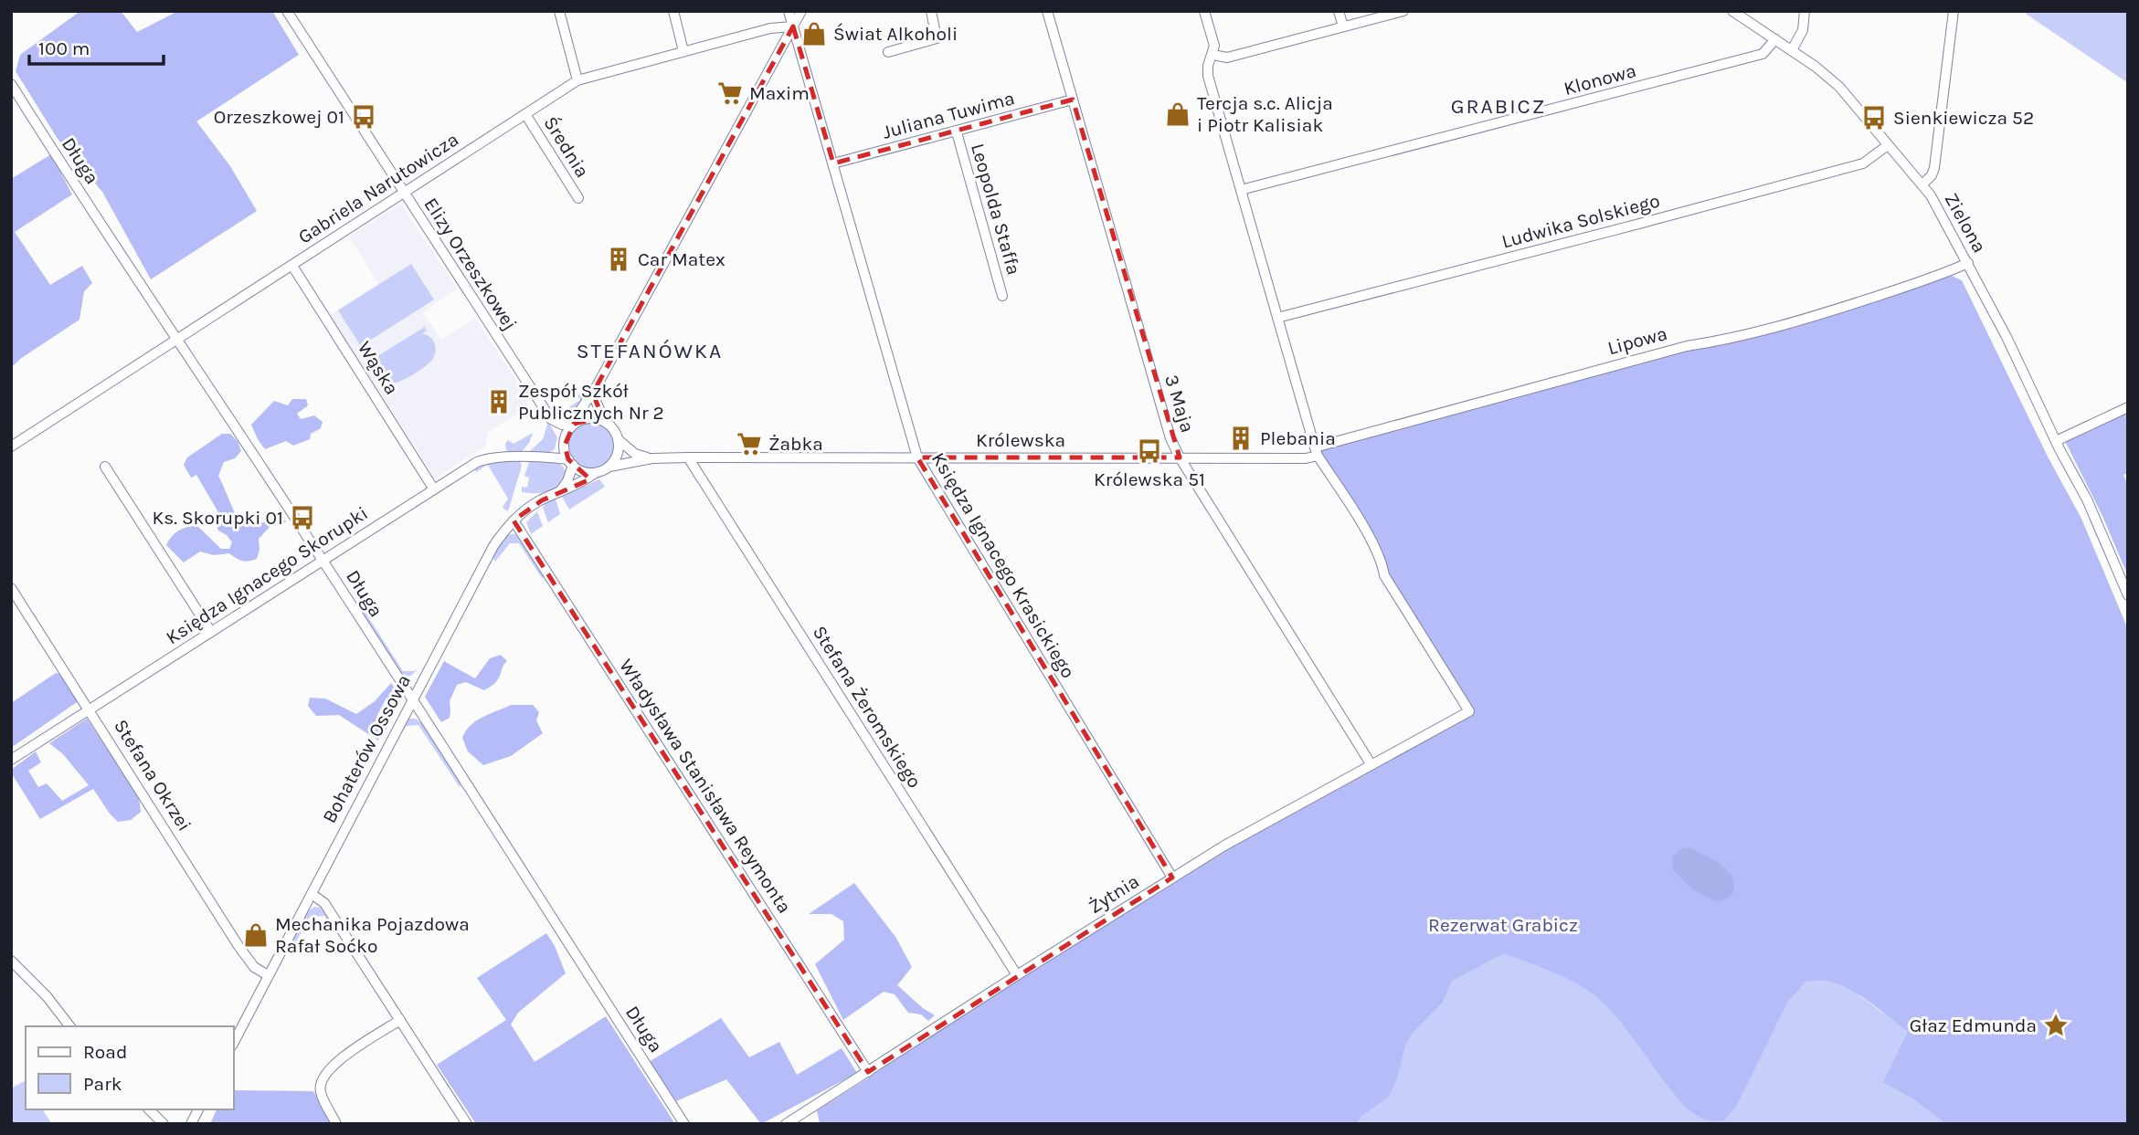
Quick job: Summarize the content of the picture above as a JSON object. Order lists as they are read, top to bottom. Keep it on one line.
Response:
{"streets":{"street":["Klonowa","Juliana Tuwima","Średnia","Długa","Gabriela Narutowicza","Leopolda Staffa","Ludwika Solskiego","Zielona","Elizy Orzeszkowej","Lipowa","Wąska","3 Maja","Królewska","Księdza Ignacego Krasickiego","Księdza Ignacego Skorupki","Stefana Żeromskiego","Bohaterów Ossowa","Stefana Okrzei","Władysława Stanisława Reymonta","Żytnia"]},"crossings":[["Juliana Tuwima","Leopolda Staffa"],["Juliana Tuwima","3 Maja"],["Juliana Tuwima","Księdza Ignacego Krasickiego"],["Średnia","Gabriela Narutowicza"],["Długa","Gabriela Narutowicza"],["Długa","Księdza Ignacego Skorupki"],["Długa","Bohaterów Ossowa"],["Gabriela Narutowicza","Elizy Orzeszkowej"],["Gabriela Narutowicza","Wąska"],["Gabriela Narutowicza","Księdza Ignacego Krasickiego"],["Zielona","Lipowa"],["Elizy Orzeszkowej","Królewska"],["Elizy Orzeszkowej","Księdza Ignacego Skorupki"],["Elizy Orzeszkowej","Bohaterów Ossowa"],["Lipowa","Królewska"],["Lipowa","Żytnia"],["Wąska","Księdza Ignacego Skorupki"],["3 Maja","Królewska"],["3 Maja","Żytnia"],["Królewska","Księdza Ignacego Krasickiego"],["Królewska","Księdza Ignacego Skorupki"],["Królewska","Stefana Żeromskiego"],["Królewska","Bohaterów Ossowa"],["Królewska","Żytnia"],["Księdza Ignacego Krasickiego","Żytnia"],["Księdza Ignacego Skorupki","Bohaterów Ossowa"],["Księdza Ignacego Skorupki","Stefana Okrzei"],["Stefana Żeromskiego","Żytnia"],["Bohaterów Ossowa","Stefana Okrzei"],["Bohaterów Ossowa","Władysława Stanisława Reymonta"],["Władysława Stanisława Reymonta","Żytnia"]],"districts":["GRABICZ","STEFANÓWKA"],"parks":["Rezerwat Grabicz"],"places":{"shop":["Świat Alkoholi","Tercja s.c. Alicja i Piotr Kalisiak","Mechanika Pojazdowa Rafał Soćko"],"supermarket":["Maxim","Żabka"],"bus stop":["Orzeszkowej 01","Sienkiewicza 52","Królewska 51","Ks. Skorupki 01"],"building":["Car Matex","Zespół Szkół Publicznych Nr 2","Plebania"],"place":["Głaz Edmunda"]},"legend":["Road","Park"],"scale_bar":"100 m"}
